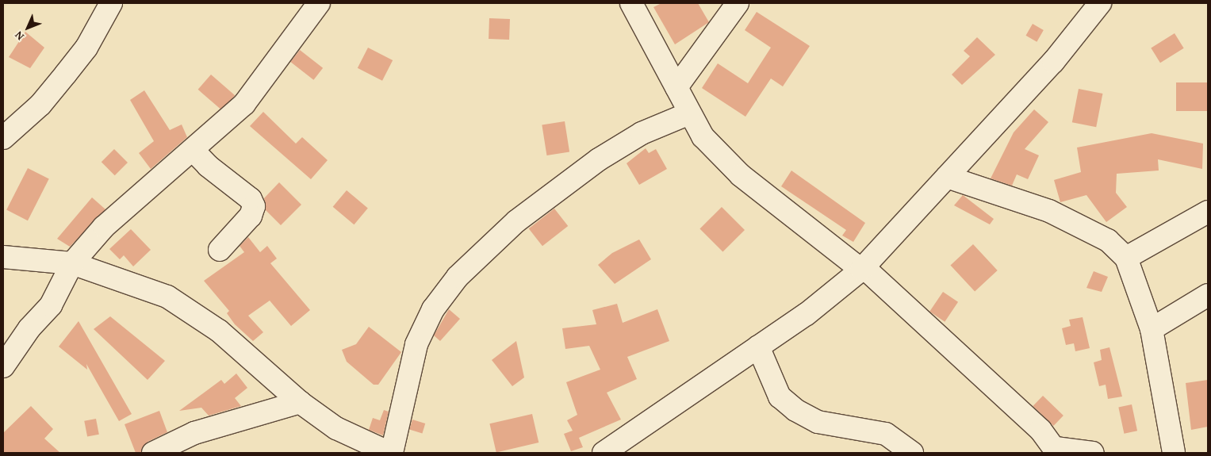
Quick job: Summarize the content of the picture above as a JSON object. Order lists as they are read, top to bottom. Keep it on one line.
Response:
{"north":"bottom left"}
